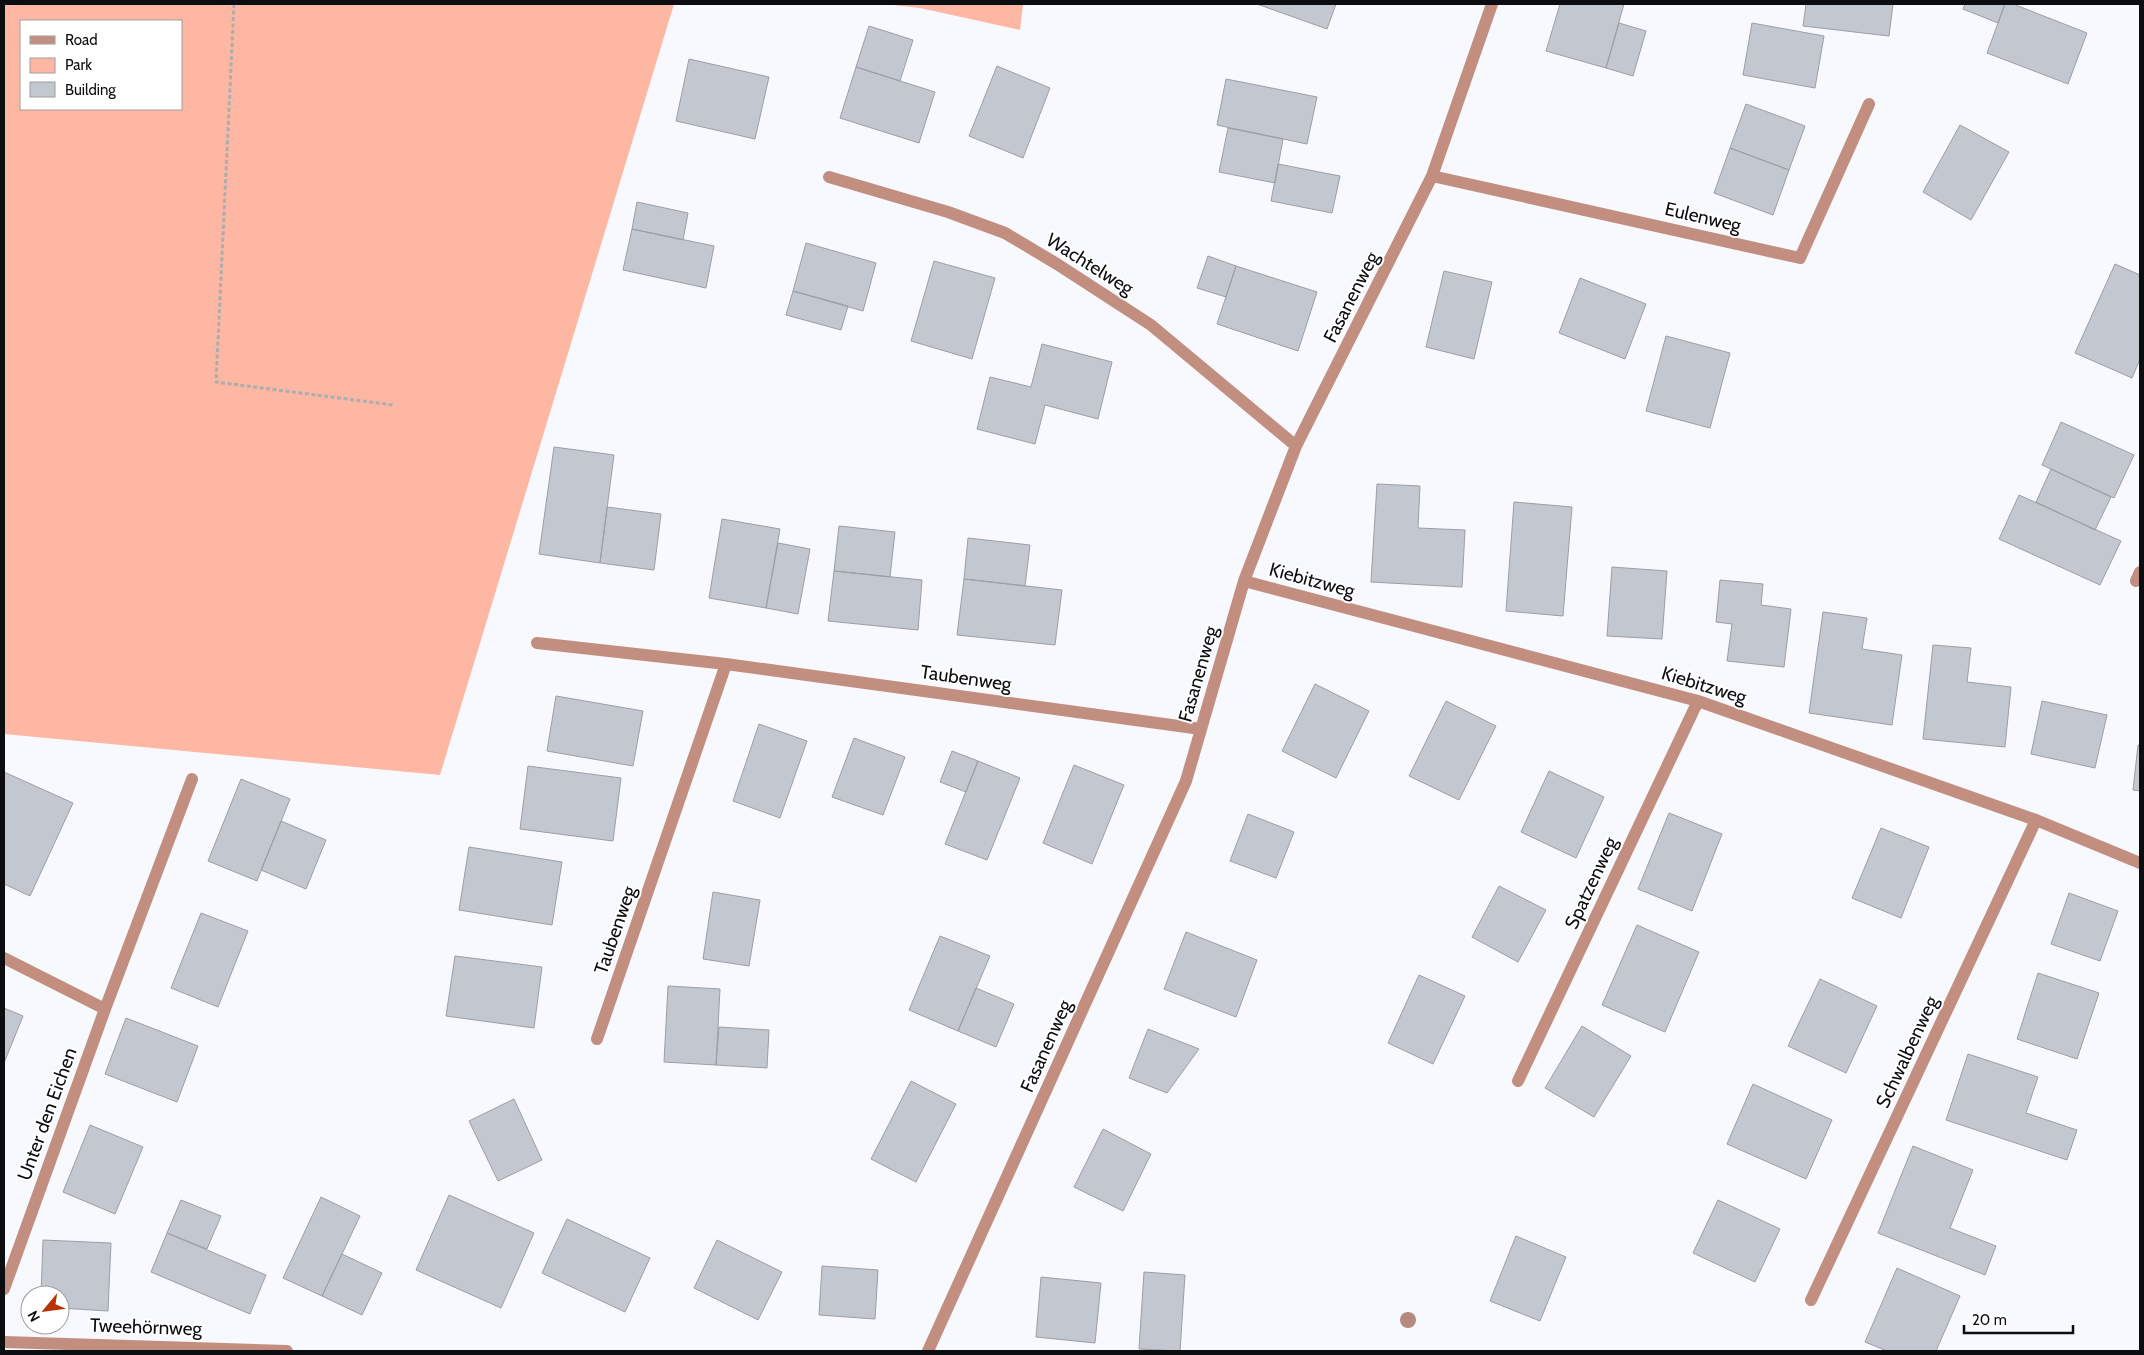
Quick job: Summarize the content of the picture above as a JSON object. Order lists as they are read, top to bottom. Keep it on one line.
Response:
{"streets":{"street":["Eulenweg","Wachtelweg","Fasanenweg","Kiebitzweg","Taubenweg","Spatzenweg","Schwalbenweg","Unter den Eichen","Tweehörnweg"]},"crossings":[["Eulenweg","Fasanenweg"],["Wachtelweg","Fasanenweg"],["Fasanenweg","Kiebitzweg"],["Fasanenweg","Taubenweg"],["Kiebitzweg","Spatzenweg"],["Kiebitzweg","Schwalbenweg"]],"legend":["Road","Park","Building"],"scale_bar":"20 m","north":"bottom left"}
